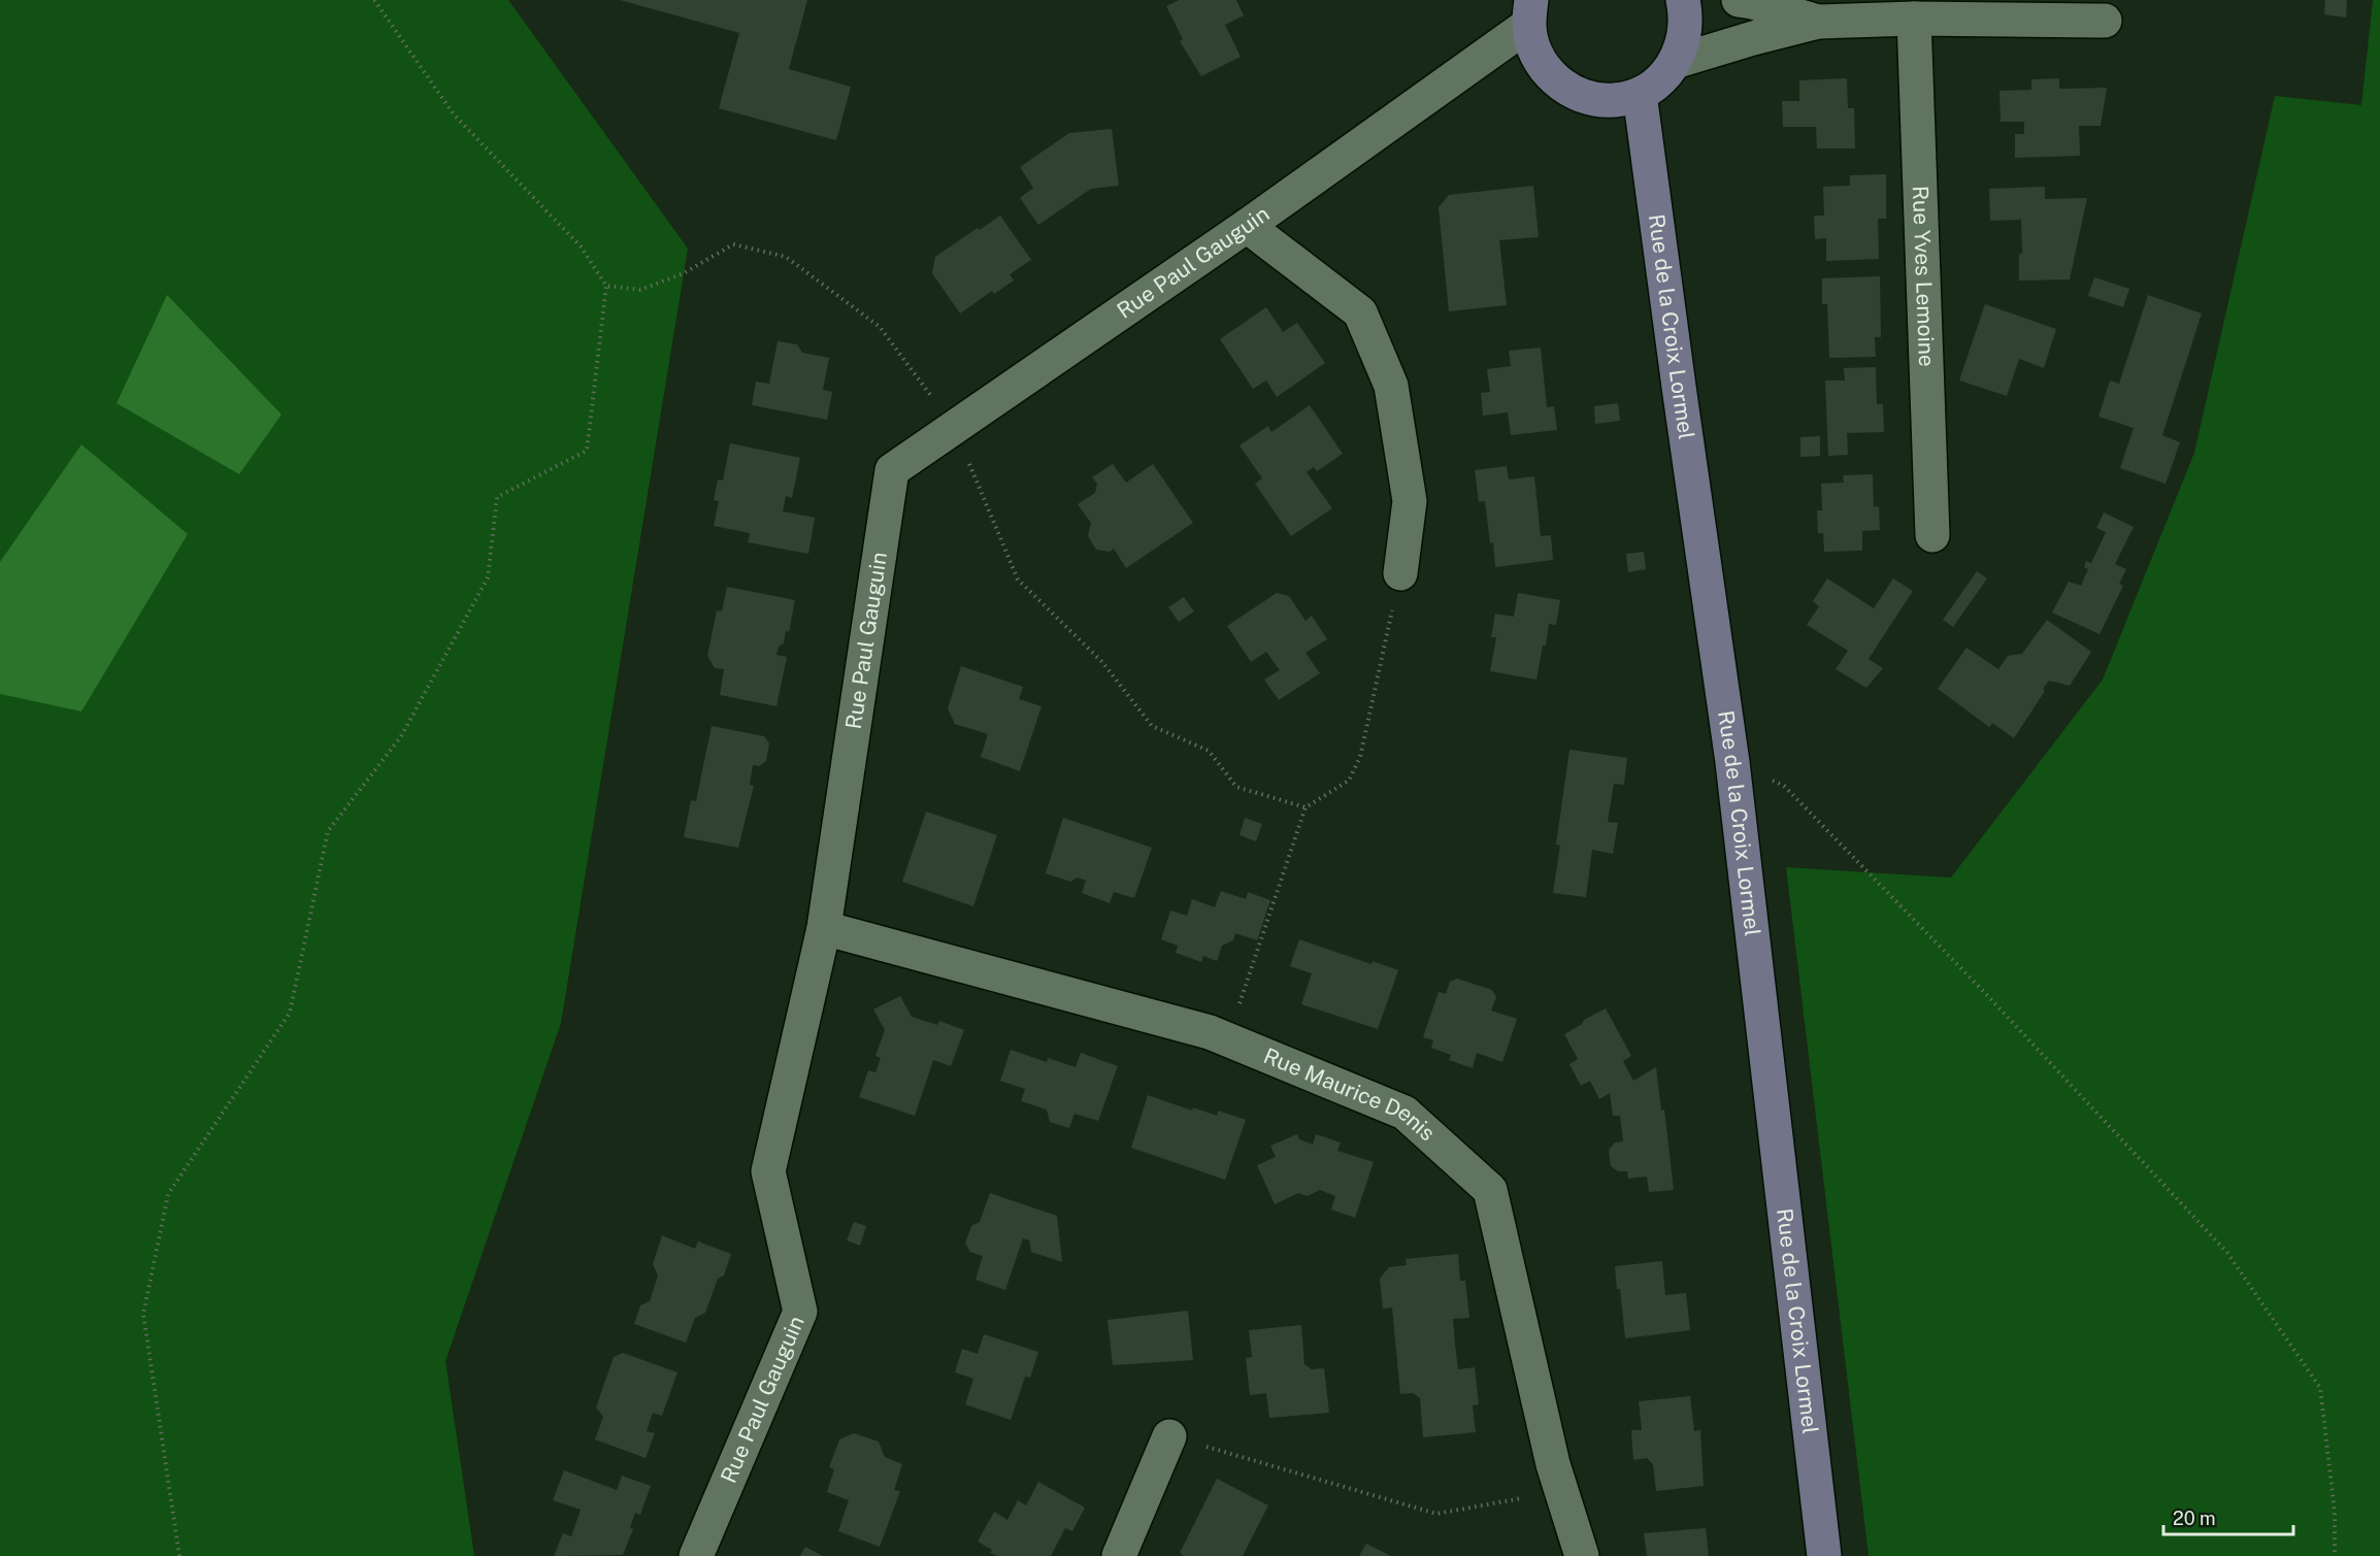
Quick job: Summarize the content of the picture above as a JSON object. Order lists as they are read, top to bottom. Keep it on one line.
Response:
{"streets":{"street":["Rue Paul Gauguin","Rue Yves Lemoine","Rue de la Croix Lormel","Rue Maurice Denis"]},"crossings":[["Rue Paul Gauguin","Rue Maurice Denis"]],"scale_bar":"20 m"}
